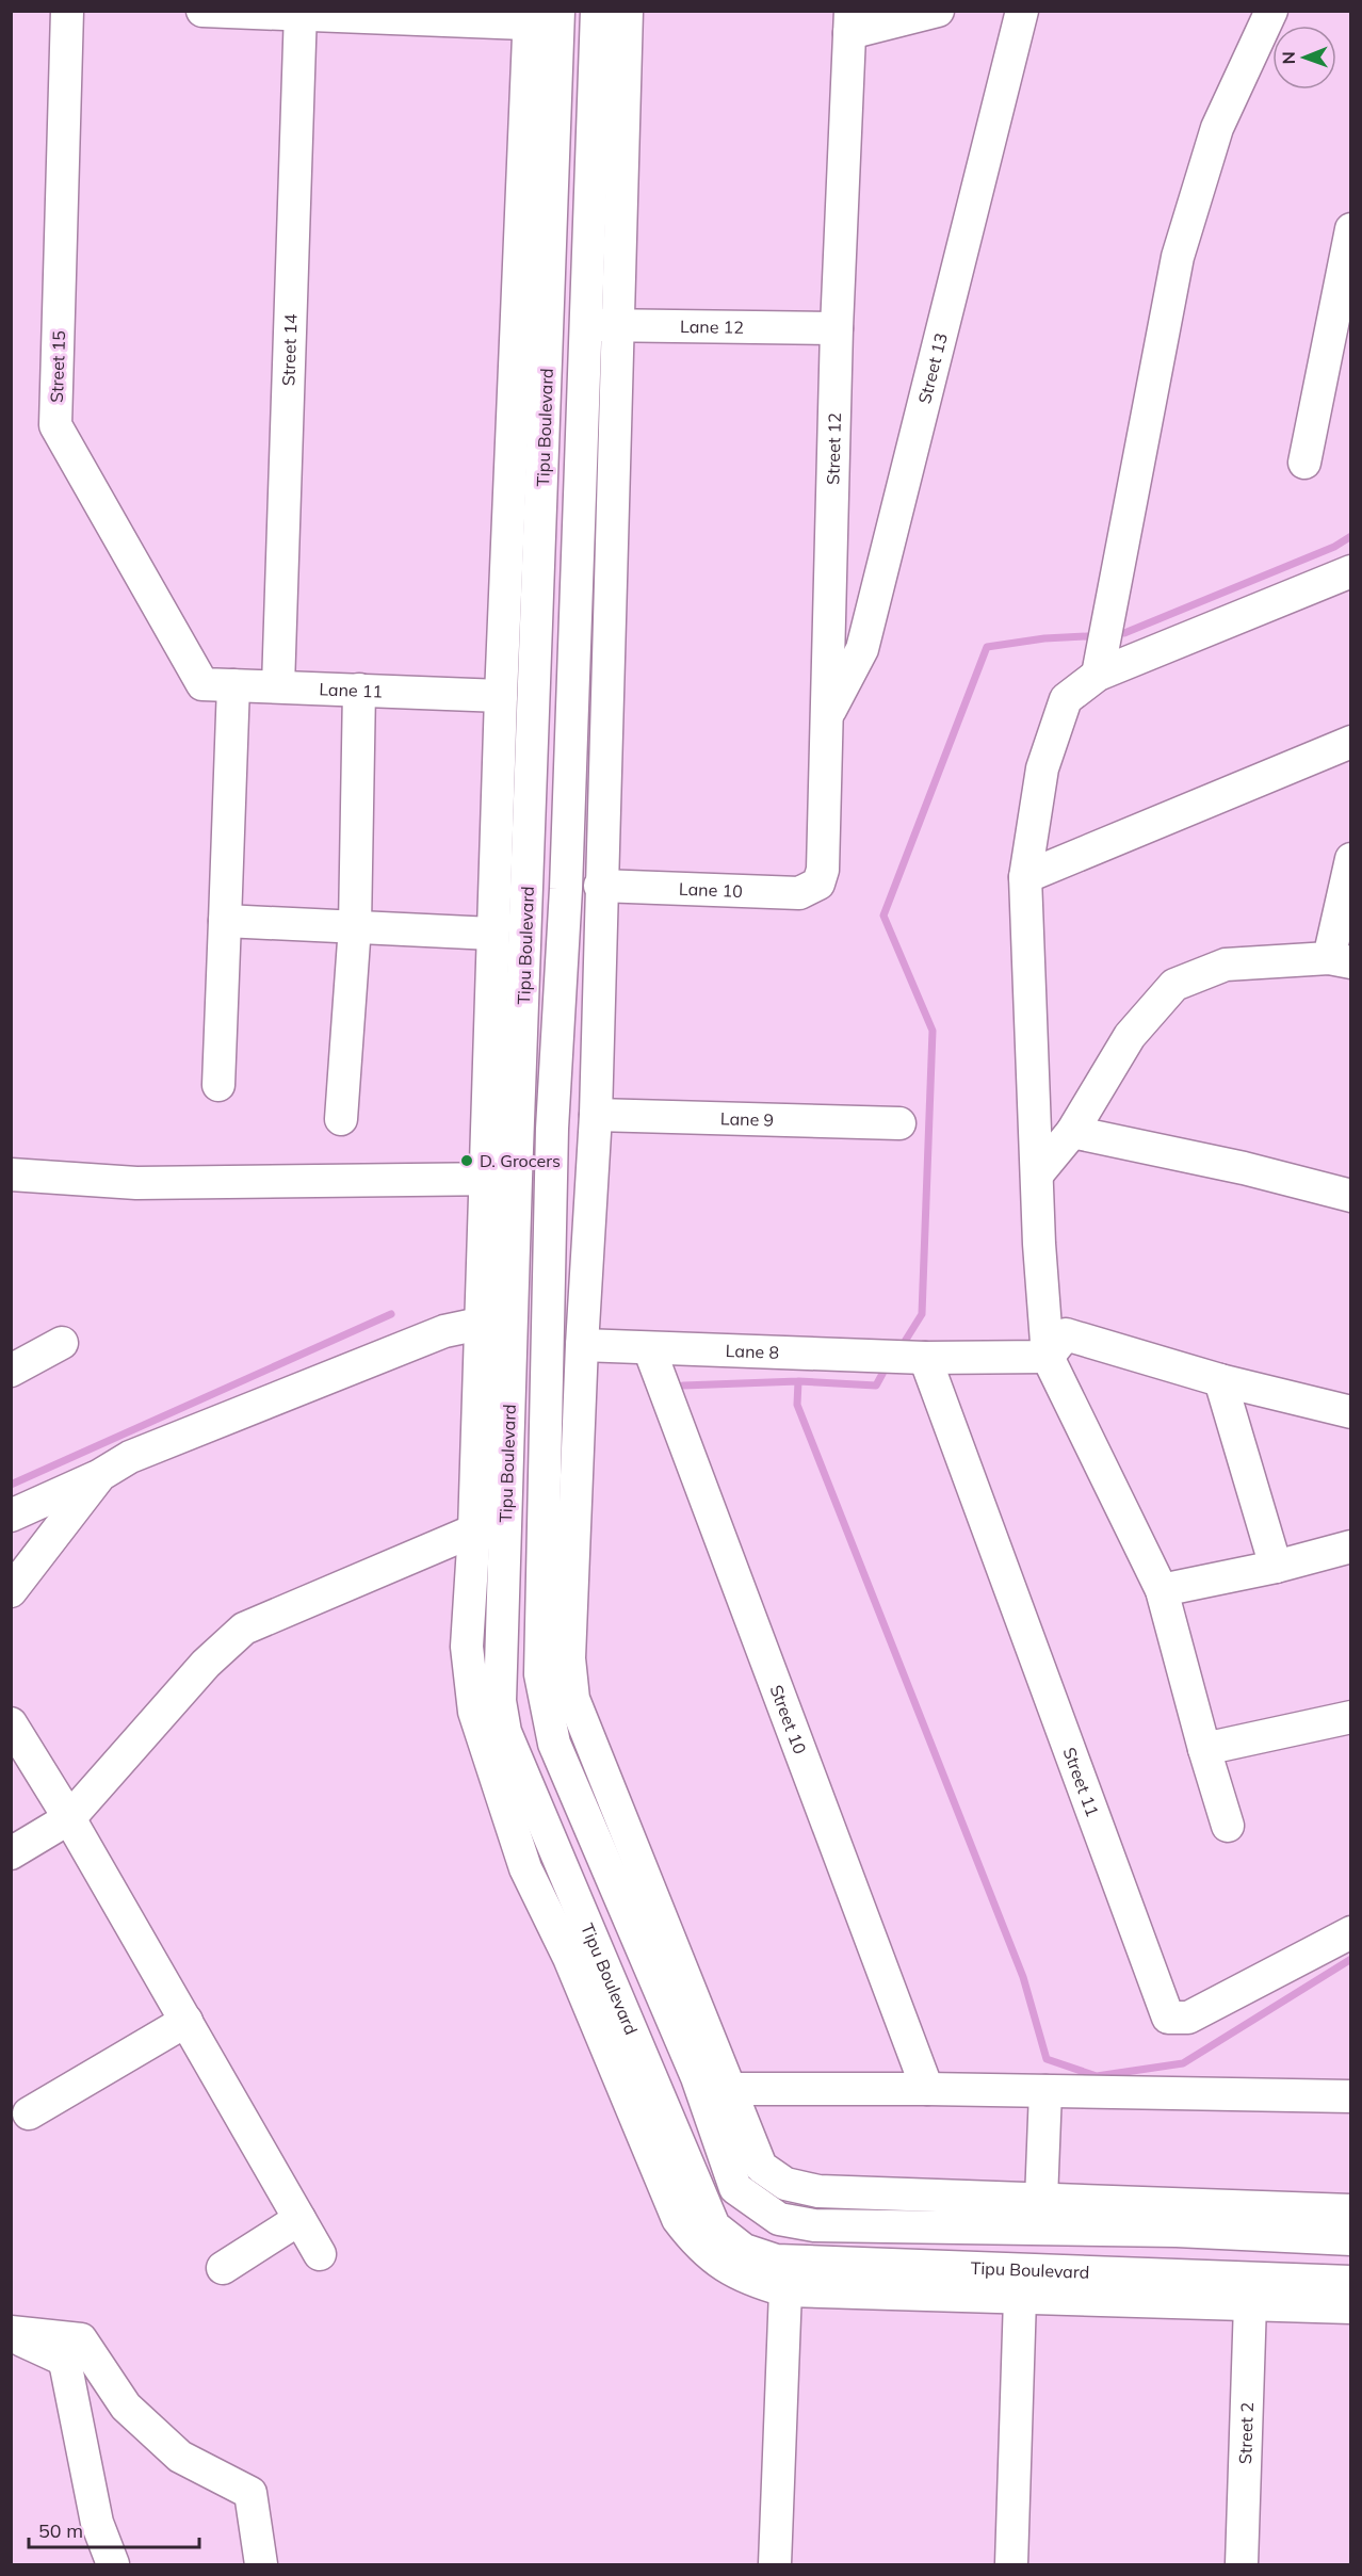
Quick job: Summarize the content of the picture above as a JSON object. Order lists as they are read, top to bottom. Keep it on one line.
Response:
{"streets":{"street":["Lane 12","Street 14","Street 15","Street 13","Tipu Boulevard","Street 12","Lane 11","Lane 10","Lane 9","Lane 8","Street 10","Street 11","Street 2"]},"crossings":[["Lane 12","Tipu Boulevard"],["Lane 12","Street 12"],["Street 14","Lane 11"],["Street 15","Lane 11"],["Street 13","Street 12"],["Street 12","Lane 10"],["Lane 8","Street 10"],["Lane 8","Street 11"]],"places":["D. Grocers"],"scale_bar":"50 m","north":"left"}
